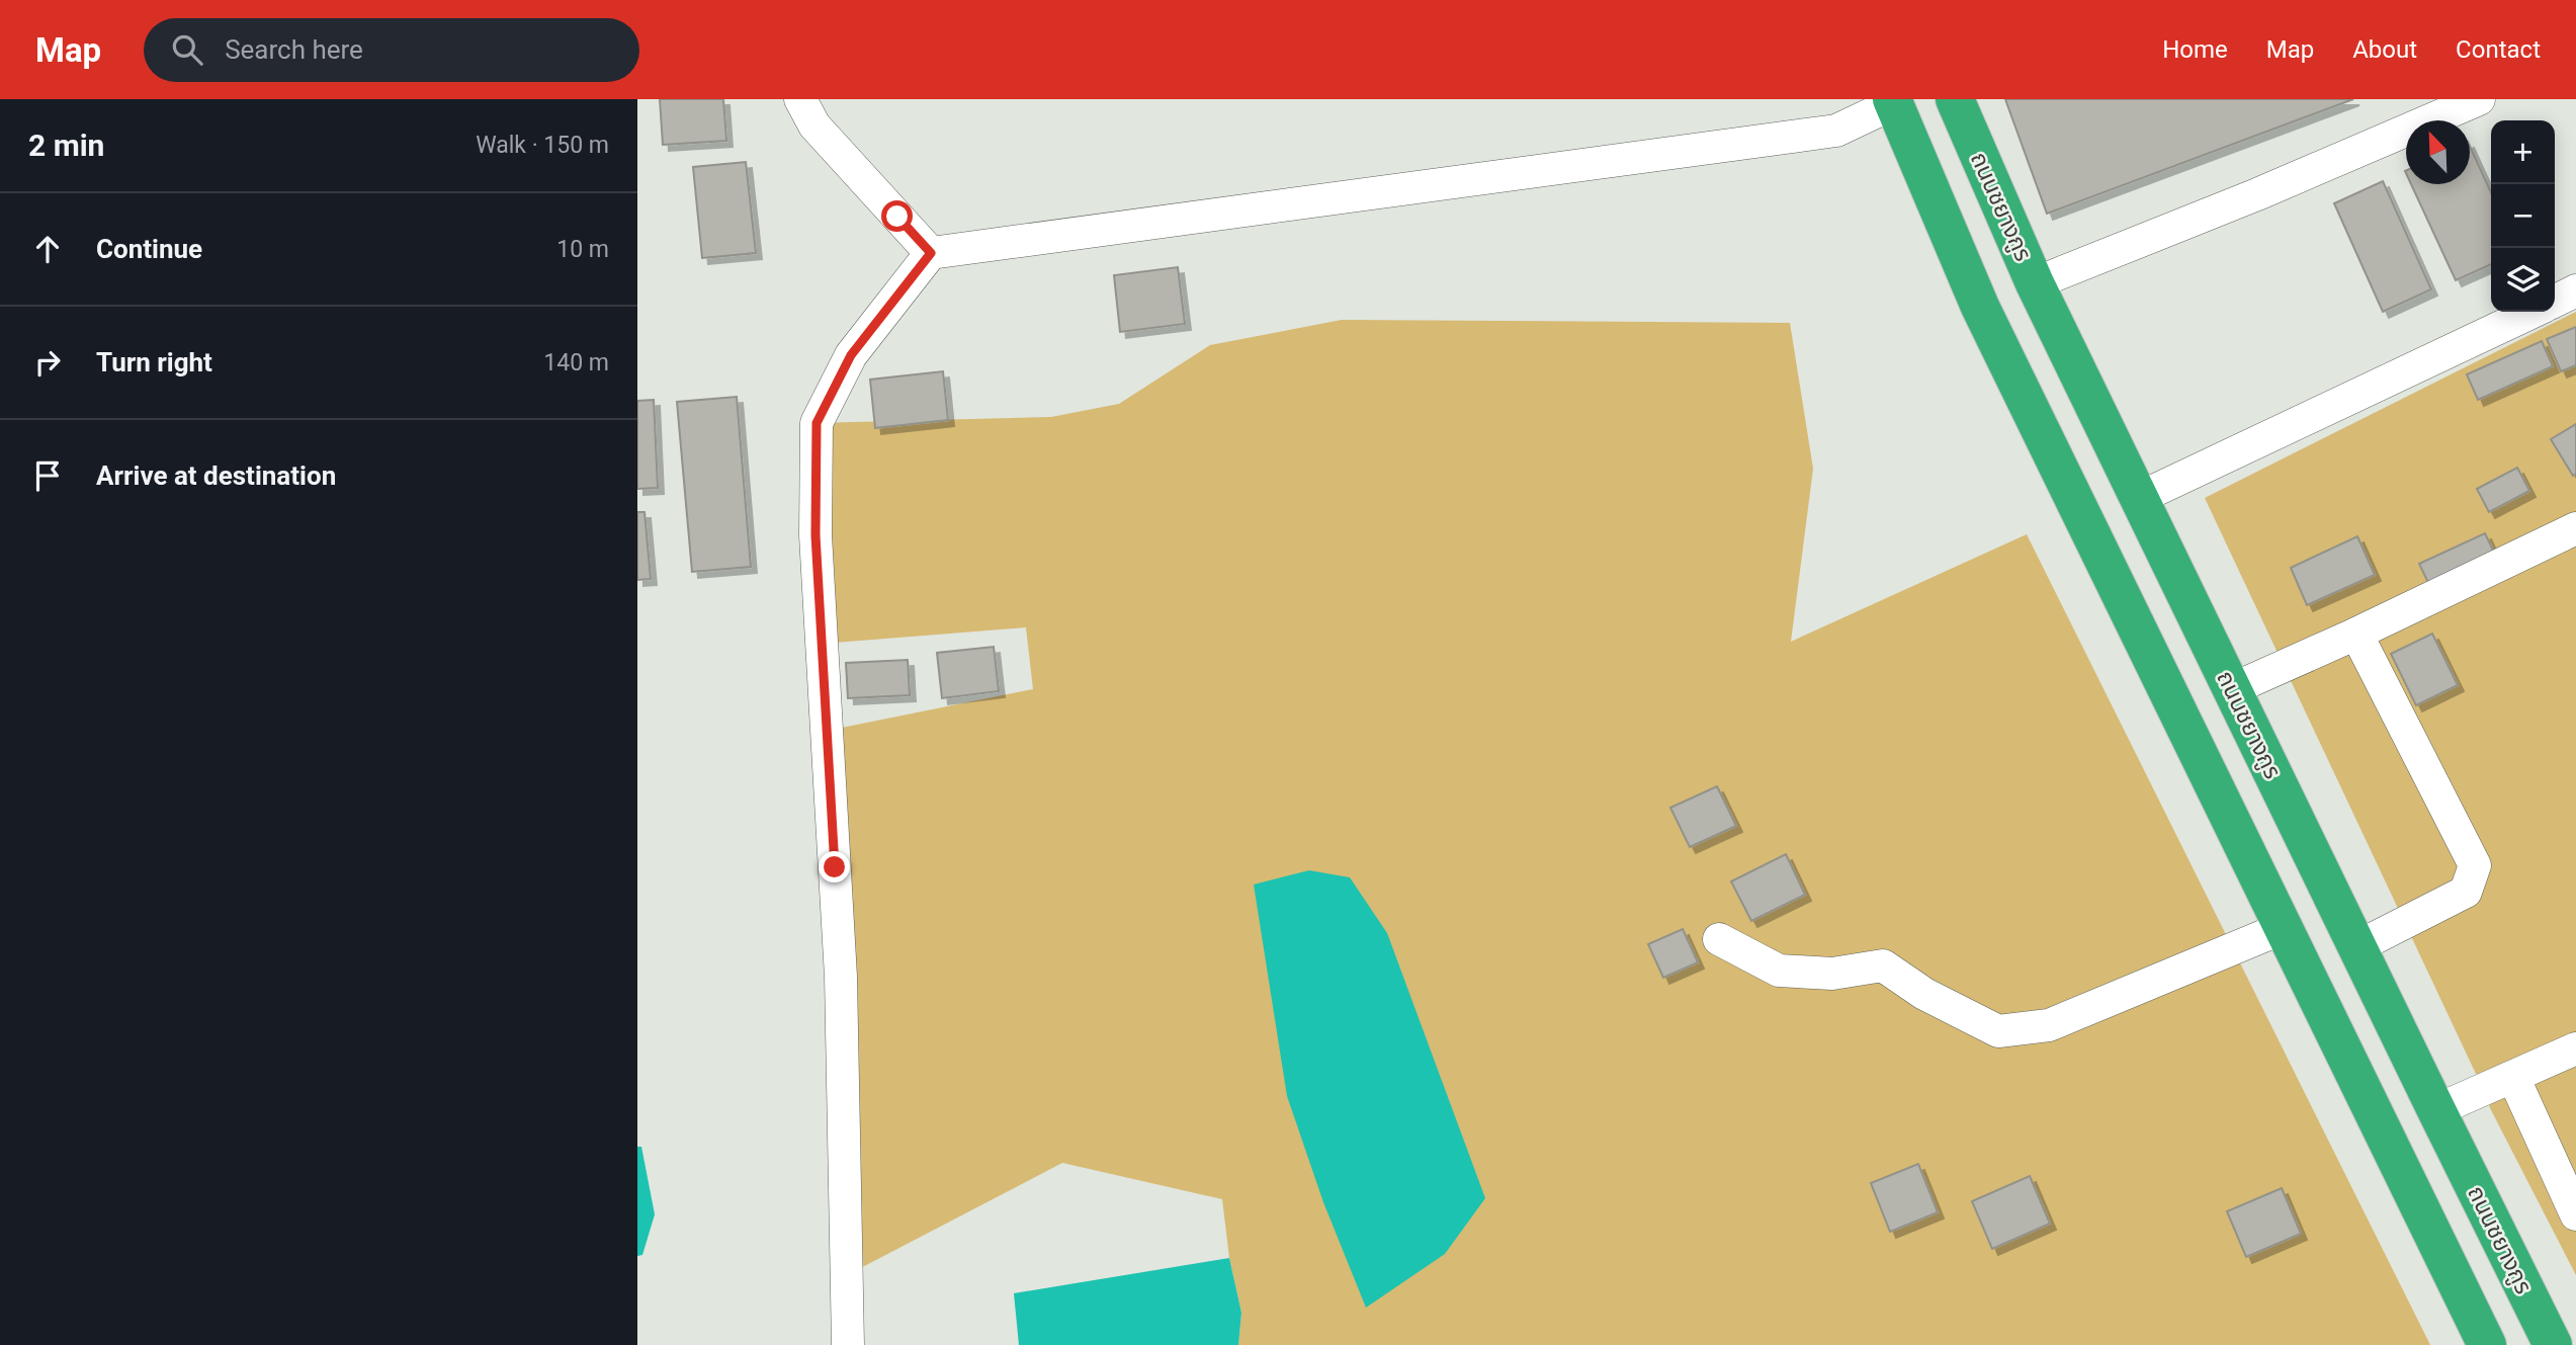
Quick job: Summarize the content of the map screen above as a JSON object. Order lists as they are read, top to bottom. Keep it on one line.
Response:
{"streets":{"highway":["ถนนชยางกูร"]},"north":"top left","page":{"header":"Map","search":"Search here","nav":["Home","Map","About","Contact"],"heading":["2 min","Walk · 150 m"],"map_buttons":["+","−"],"list":[["Continue","10 m"],["Turn right","140 m"],"Arrive at destination"]}}
